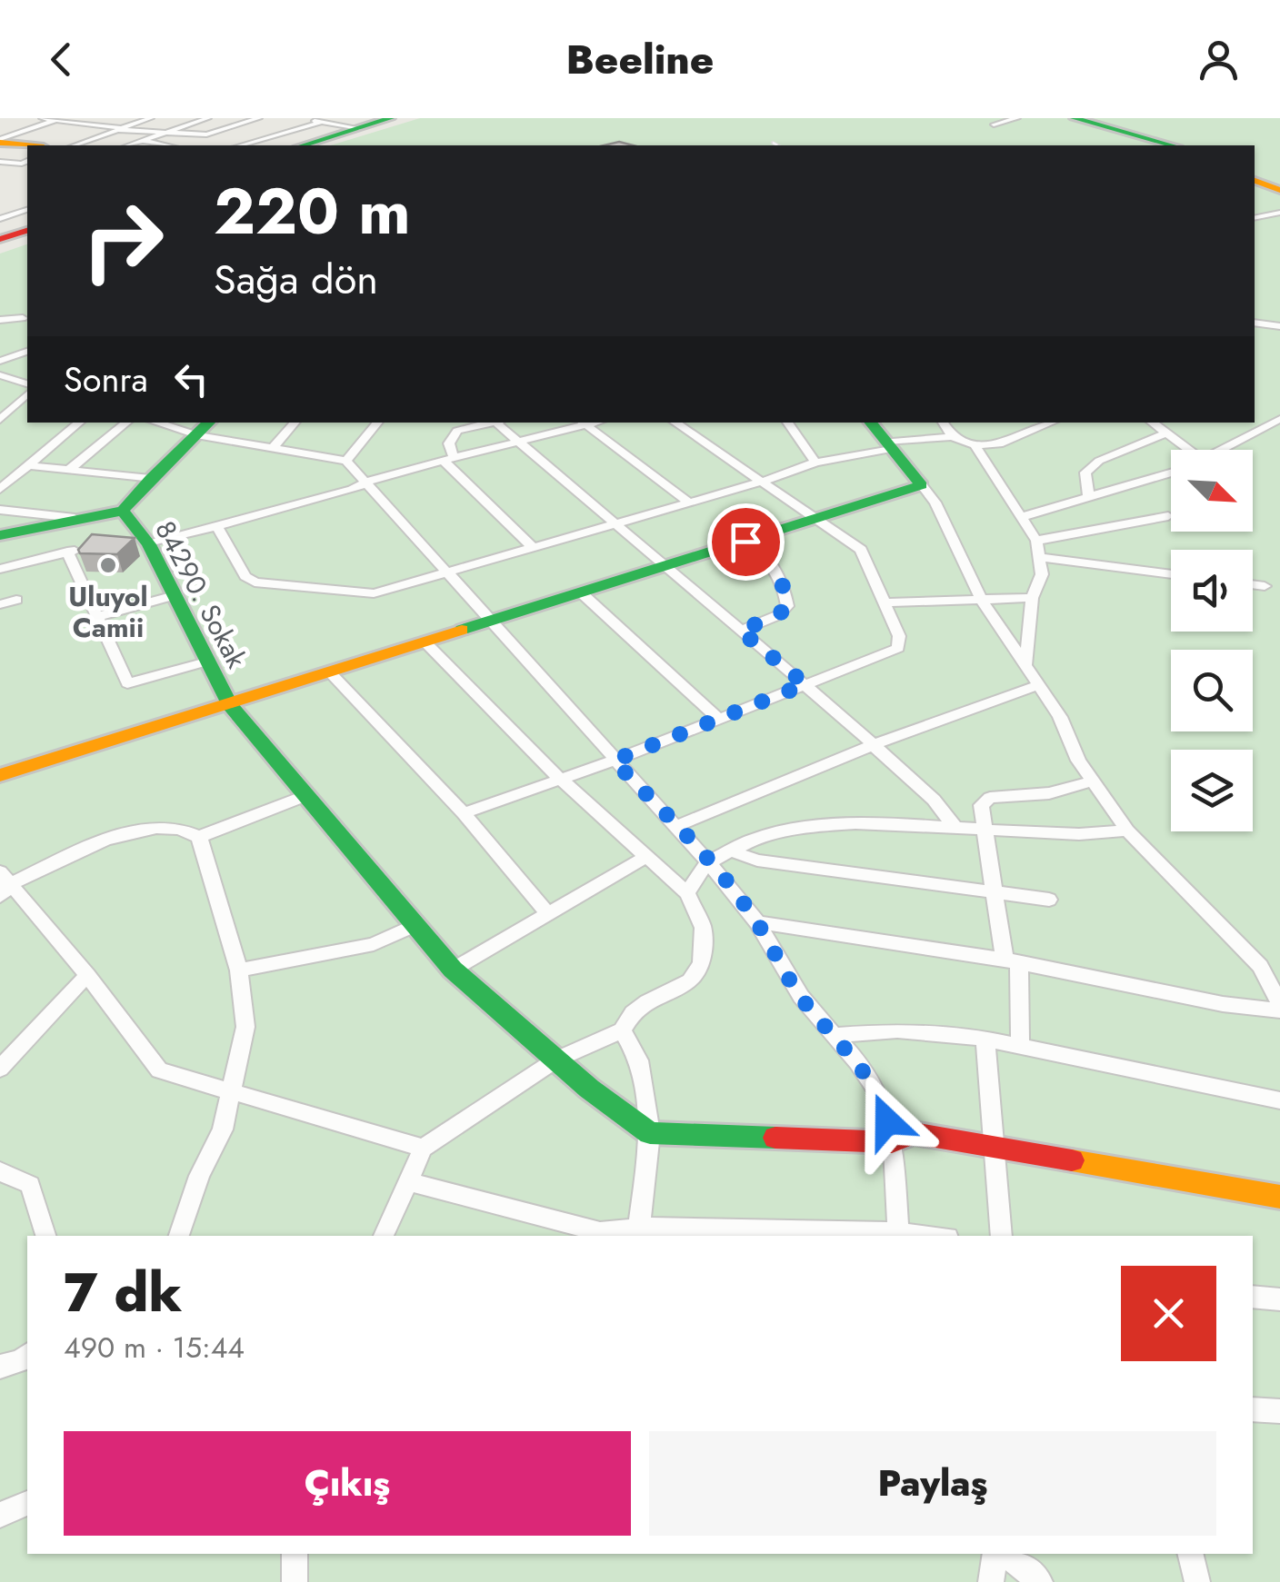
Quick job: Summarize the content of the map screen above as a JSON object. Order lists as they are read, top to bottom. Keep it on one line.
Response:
{"streets":{"street":["84290. Sokak"]},"places":["Uluyol Camii"],"north":"bottom right","page":{"header":"Beeline","turn":["220 m","Sağa dön"],"then":"Sonra","heading":["7 dk","490 m · 15:44"],"buttons":["Çıkış","Paylaş"]}}
